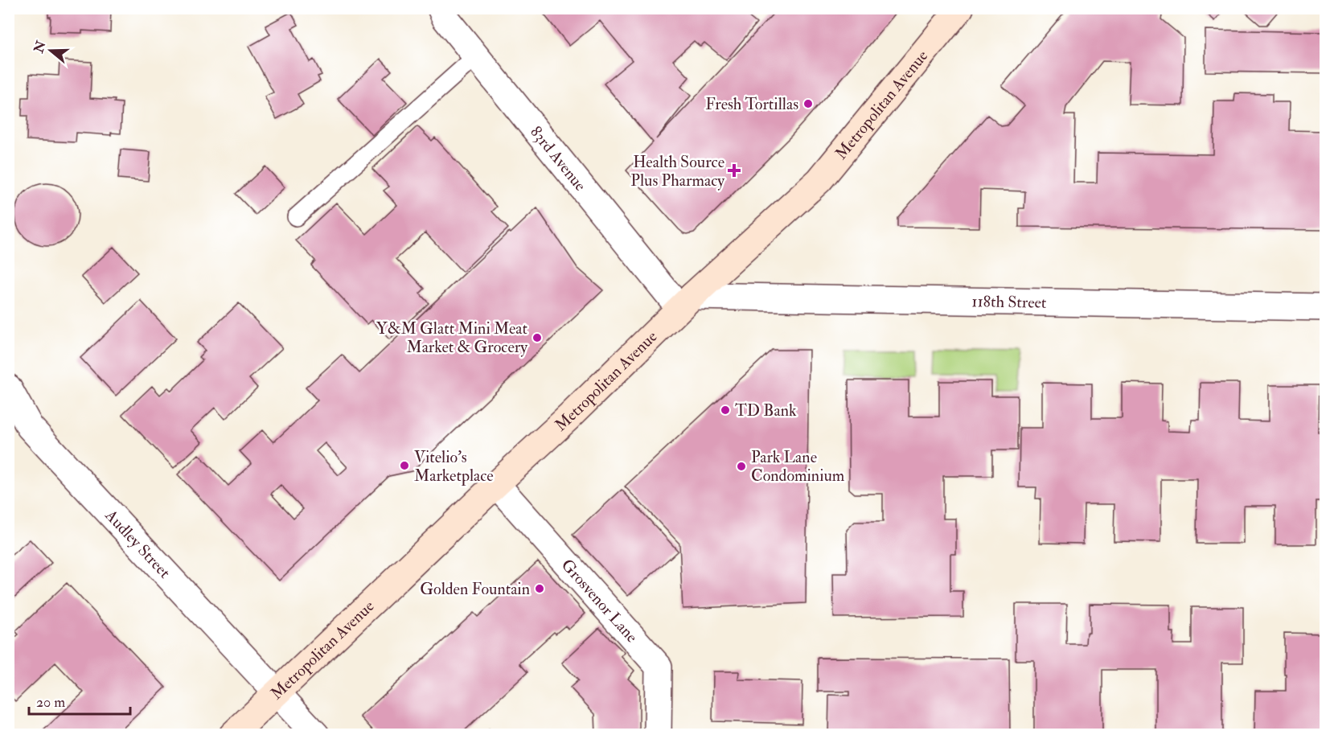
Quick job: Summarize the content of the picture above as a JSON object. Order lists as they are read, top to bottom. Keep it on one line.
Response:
{"streets":{"main road":["Metropolitan Avenue"],"street":["83rd Avenue","118th Street","Audley Street","Grosvenor Lane"]},"crossings":[["Metropolitan Avenue","83rd Avenue"],["Metropolitan Avenue","118th Street"],["Metropolitan Avenue","Audley Street"],["Metropolitan Avenue","Grosvenor Lane"],["83rd Avenue","118th Street"]],"places":{"other":["Fresh Tortillas","Y&M Glatt Mini Meat Market & Grocery","TD Bank","Vitelio's Marketplace","Park Lane Condominium","Golden Fountain"],"health":["Health Source Plus Pharmacy"]},"scale_bar":"20 m","north":"left"}
